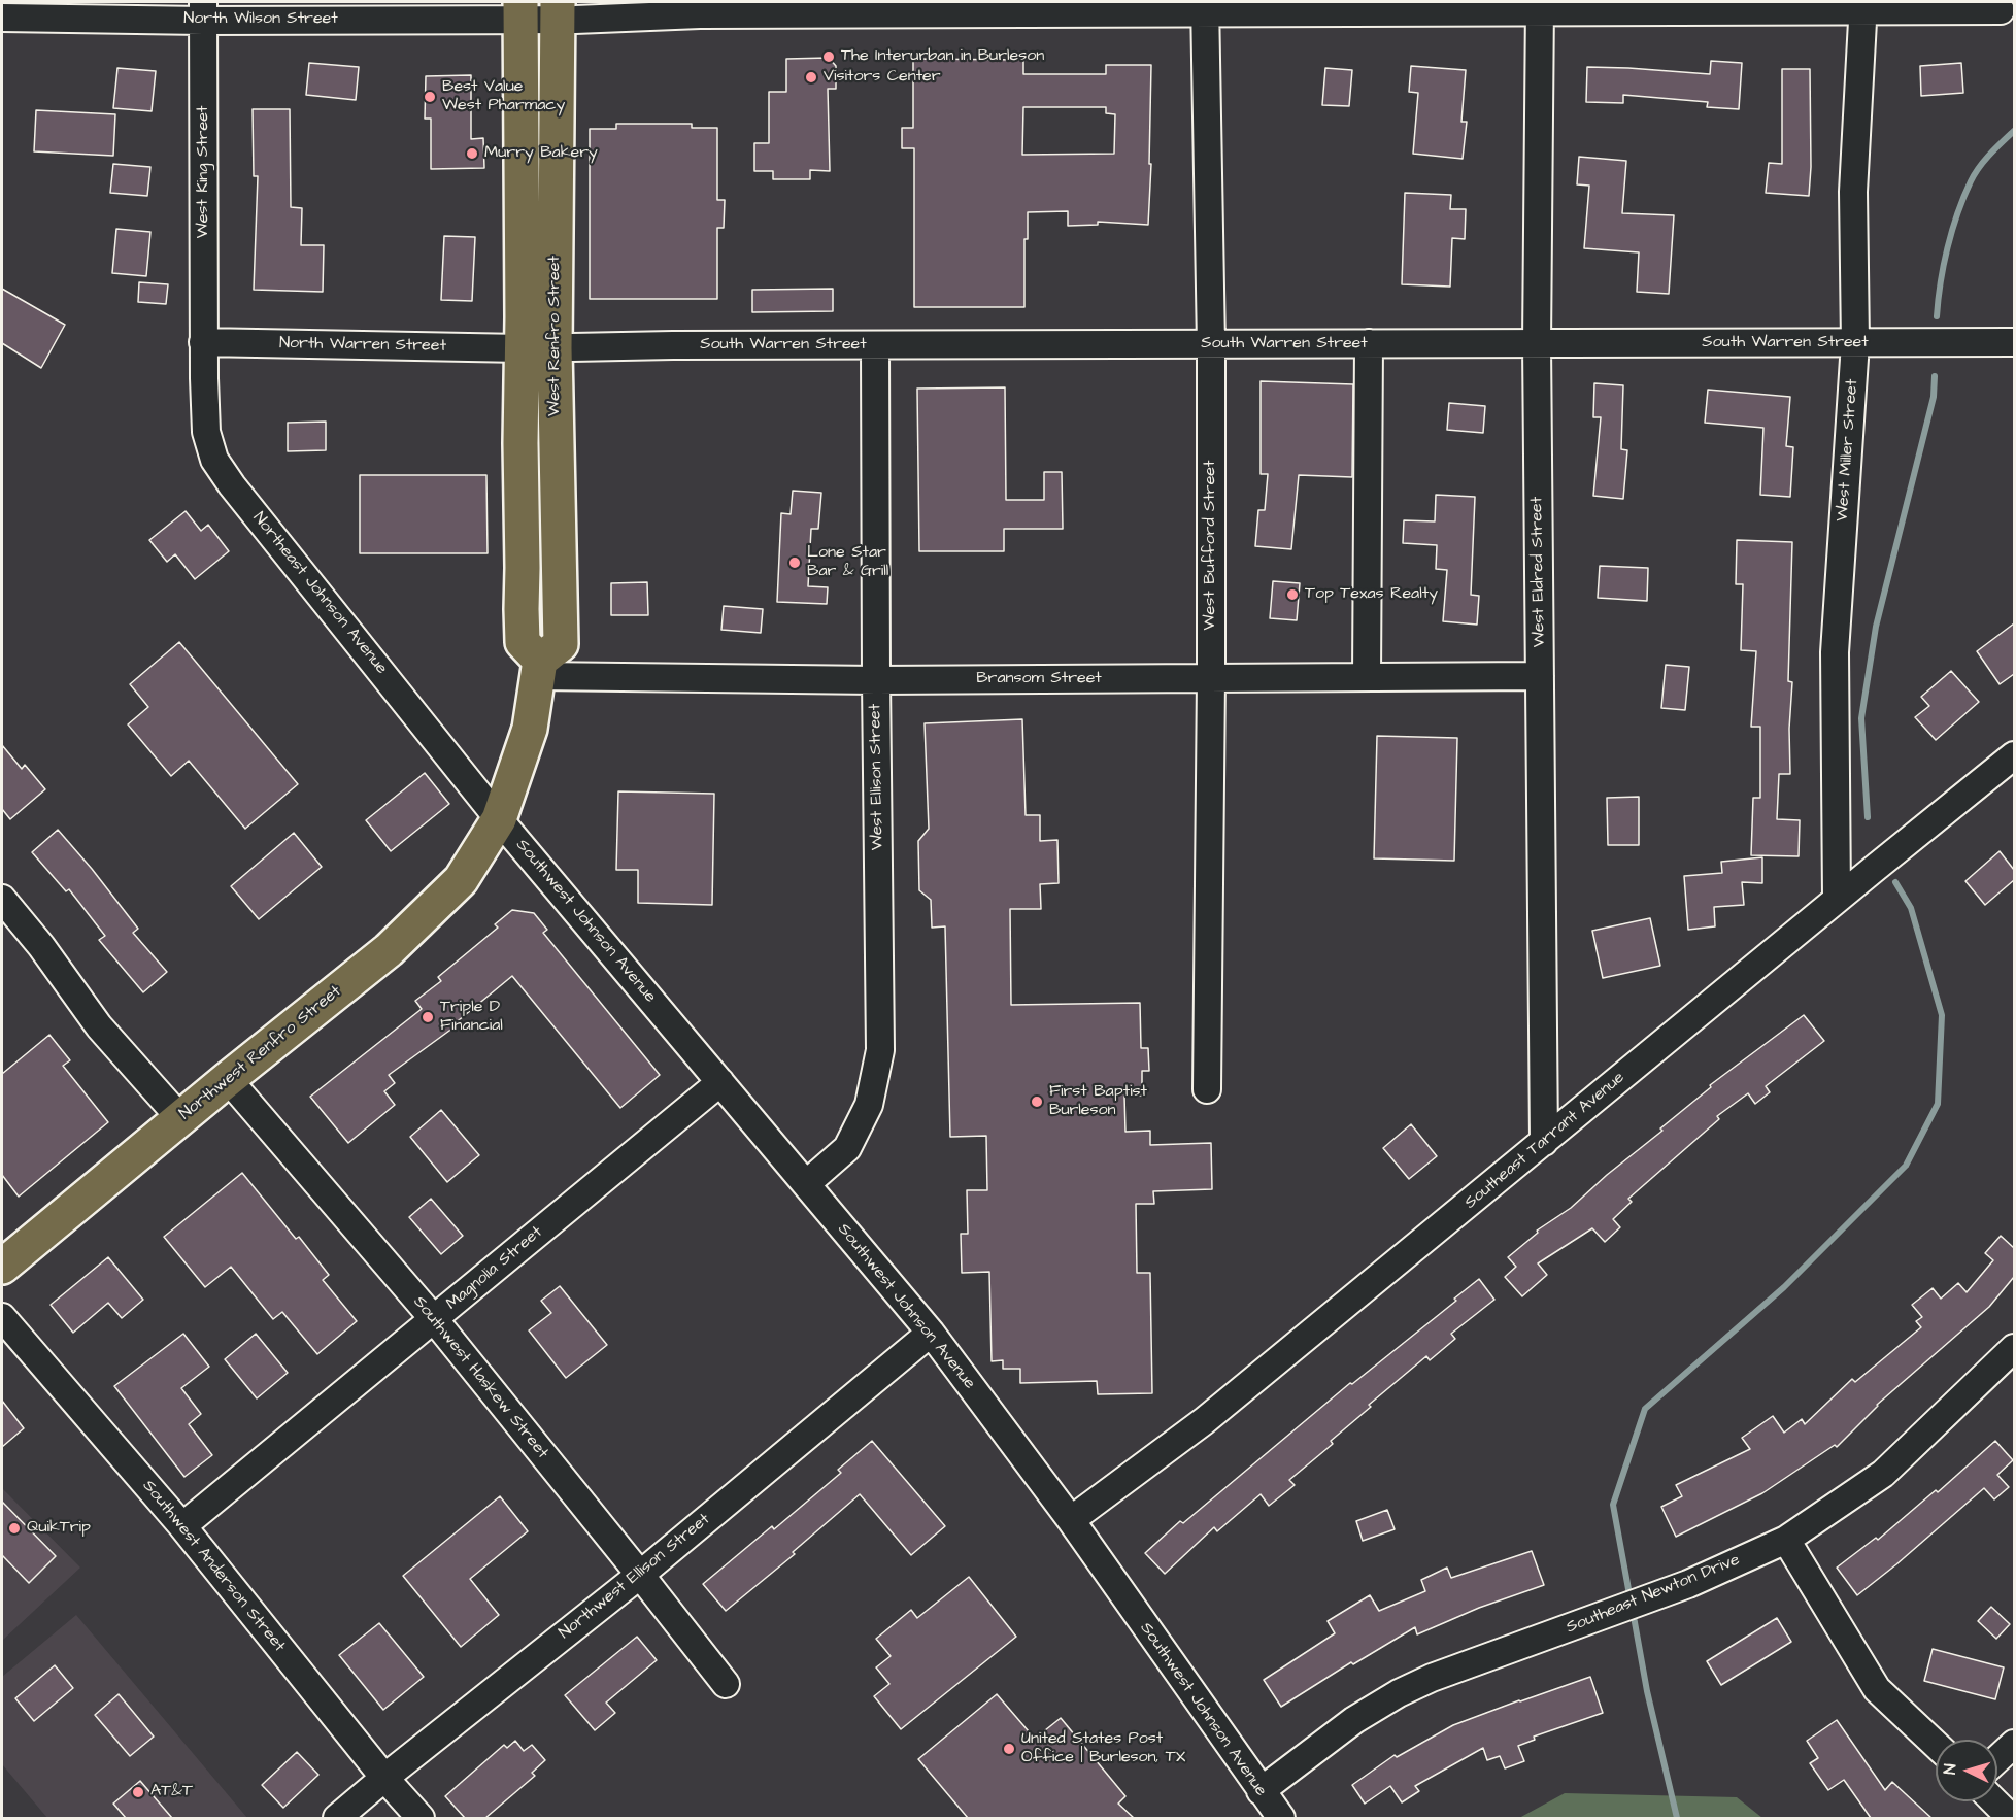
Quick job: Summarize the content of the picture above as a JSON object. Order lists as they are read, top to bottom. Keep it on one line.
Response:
{"streets":{"main road":["West Renfro Street","Northwest Renfro Street"],"street":["North Wilson Street","West King Street","South Warren Street","North Warren Street","West Miller Street","West Bufford Street","West Eldred Street","Northeast Johnson Avenue","Bransom Street","West Ellison Street","Southwest Johnson Avenue","Southeast Tarrant Avenue","Magnolia Street","Southwest Haskew Street","Southwest Anderson Street","Northwest Ellison Street","Southeast Newton Drive"]},"crossings":[["North Wilson Street","West King Street"],["North Wilson Street","West Renfro Street"],["North Wilson Street","West Miller Street"],["North Wilson Street","West Bufford Street"],["North Wilson Street","West Eldred Street"],["West King Street","North Warren Street"],["West King Street","Northeast Johnson Avenue"],["West Renfro Street","South Warren Street"],["West Renfro Street","North Warren Street"],["West Renfro Street","Bransom Street"],["South Warren Street","North Warren Street"],["South Warren Street","West Miller Street"],["South Warren Street","West Bufford Street"],["South Warren Street","West Eldred Street"],["South Warren Street","West Ellison Street"],["North Warren Street","Northeast Johnson Avenue"],["West Miller Street","Southeast Tarrant Avenue"],["West Bufford Street","Bransom Street"],["West Eldred Street","Bransom Street"],["West Eldred Street","Southeast Tarrant Avenue"],["Northeast Johnson Avenue","Southwest Johnson Avenue"],["Northeast Johnson Avenue","Northwest Renfro Street"],["Bransom Street","West Ellison Street"],["West Ellison Street","Southwest Johnson Avenue"],["Southwest Johnson Avenue","Northwest Renfro Street"],["Southwest Johnson Avenue","Southeast Tarrant Avenue"],["Southwest Johnson Avenue","Magnolia Street"],["Southwest Johnson Avenue","Northwest Ellison Street"],["Southwest Johnson Avenue","Southeast Newton Drive"],["Northwest Renfro Street","Southwest Haskew Street"],["Magnolia Street","Southwest Haskew Street"],["Magnolia Street","Southwest Anderson Street"],["Southwest Haskew Street","Northwest Ellison Street"],["Southwest Anderson Street","Northwest Ellison Street"]],"places":["The Interurban in Burleson","Visitors Center","Best Value West Pharmacy","Murry Bakery","Lone Star Bar & Grill","Top Texas Realty","Triple D Financial","First Baptist Burleson","QuikTrip","United States Post Office | Burleson, TX","AT&T"],"north":"left"}
